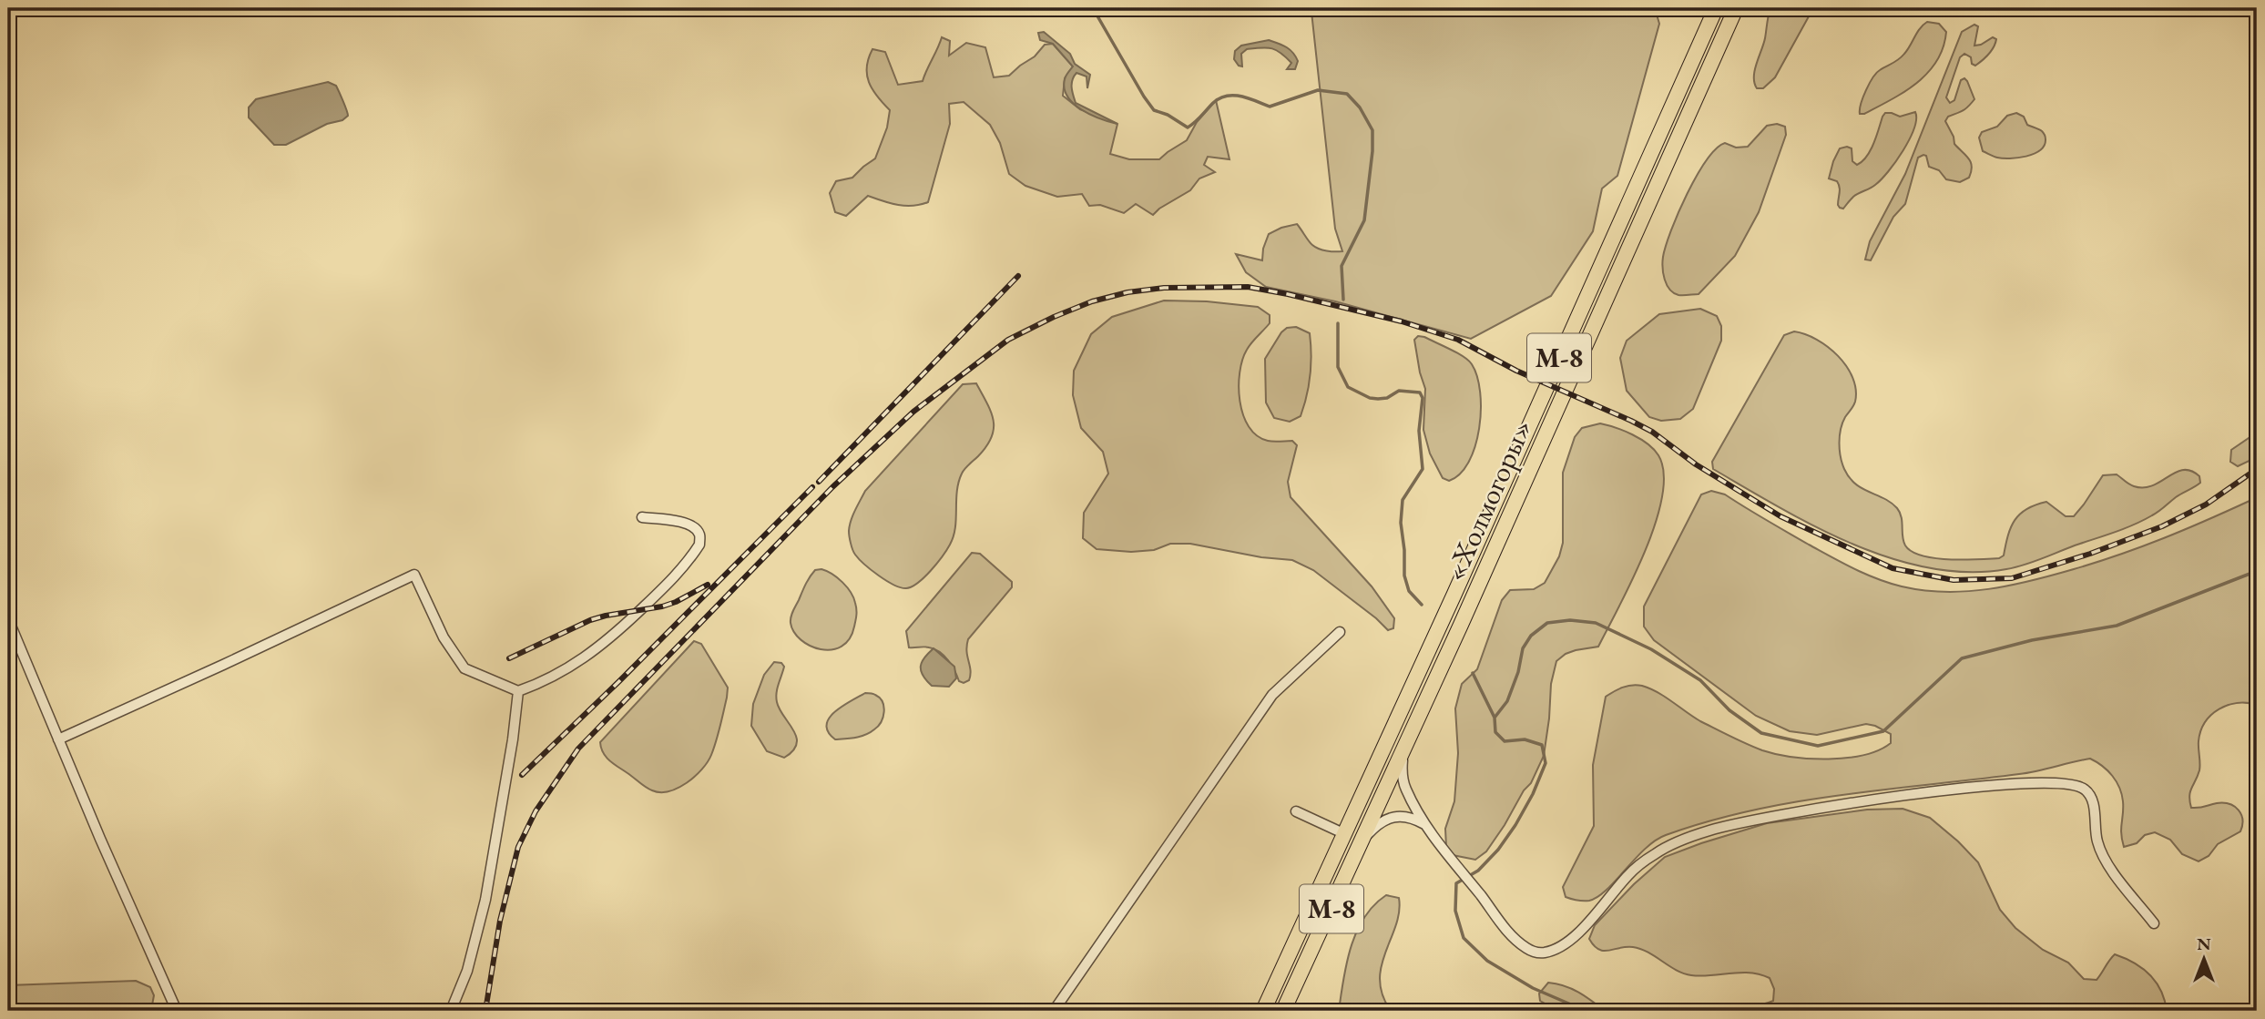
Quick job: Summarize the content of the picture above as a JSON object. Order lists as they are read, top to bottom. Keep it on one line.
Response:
{"streets":{"highway":["М-8","«Холмогоры»"]},"crossings":[["М-8","«Холмогоры»"]],"north":"top"}
